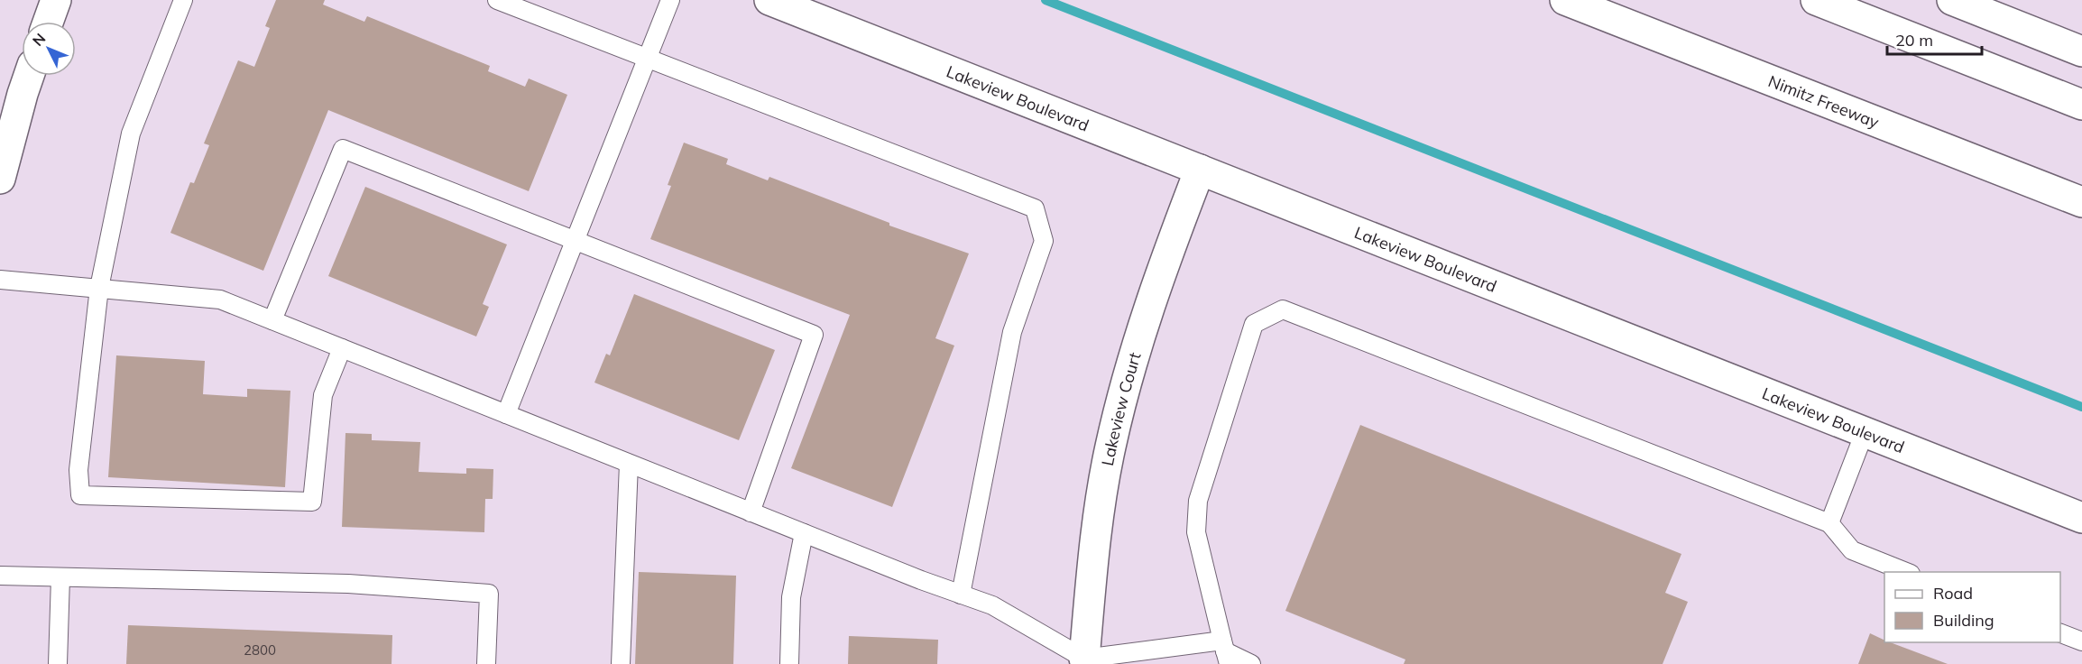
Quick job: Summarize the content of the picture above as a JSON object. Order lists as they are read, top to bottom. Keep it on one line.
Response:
{"streets":{"main road":["Lakeview Boulevard","Nimitz Freeway","Lakeview Court"]},"crossings":[["Lakeview Boulevard","Lakeview Court"]],"house_numbers":["2800"],"legend":["Road","Building"],"scale_bar":"20 m","north":"top left"}
